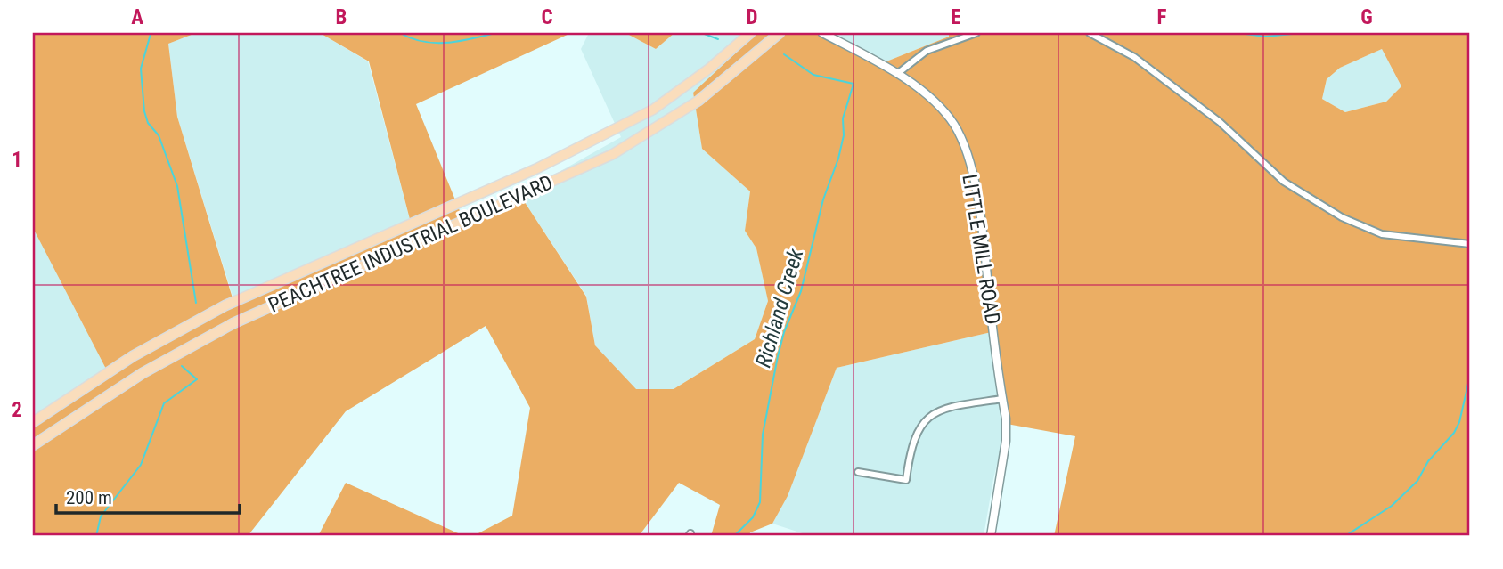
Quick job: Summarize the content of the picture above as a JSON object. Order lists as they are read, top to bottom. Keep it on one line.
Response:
{"streets":{"main road":["PEACHTREE INDUSTRIAL BOULEVARD"],"street":["LITTLE MILL ROAD"]},"water":["Richland Creek"],"scale_bar":"200 m","grid":{"columns":["A","B","C","D","E","F","G"],"rows":["1","2"]}}
